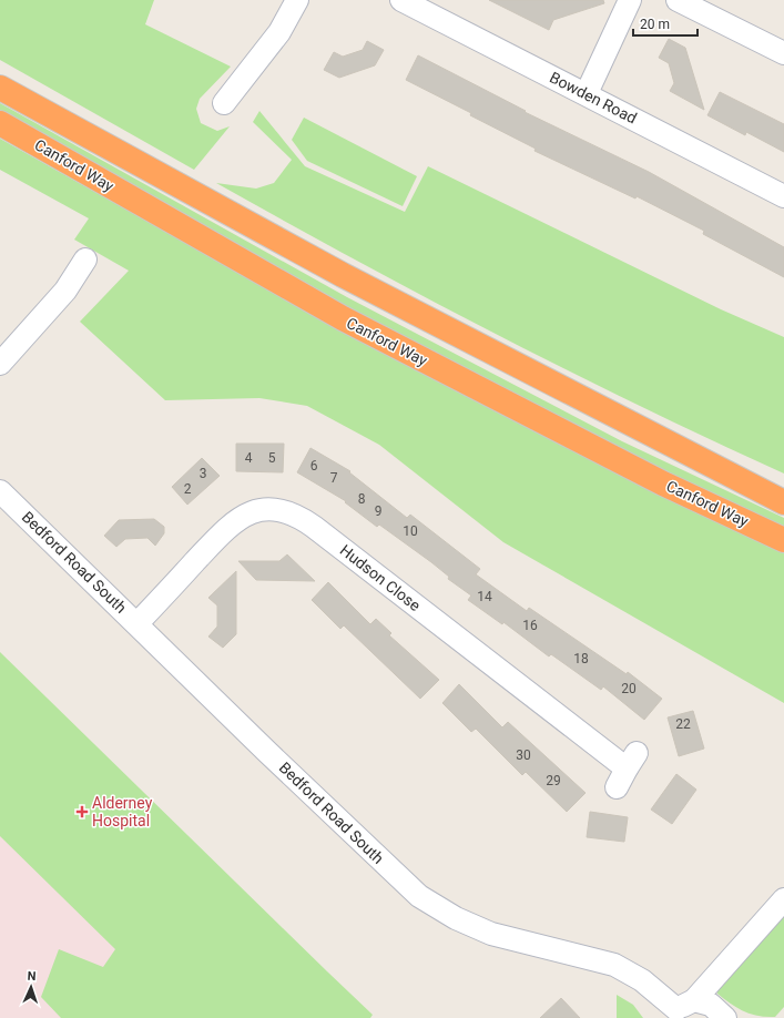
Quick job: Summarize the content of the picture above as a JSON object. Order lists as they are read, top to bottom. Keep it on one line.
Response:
{"streets":{"highway":["Canford Way"],"street":["Bowden Road","Bedford Road South","Hudson Close"]},"crossings":[["Bedford Road South","Hudson Close"]],"places":{"health":["Alderney Hospital"]},"house_numbers":["4","5","6","3","7","2","8","9","10","14","16","18","20","22","30","29"],"scale_bar":"20 m","north":"top"}
